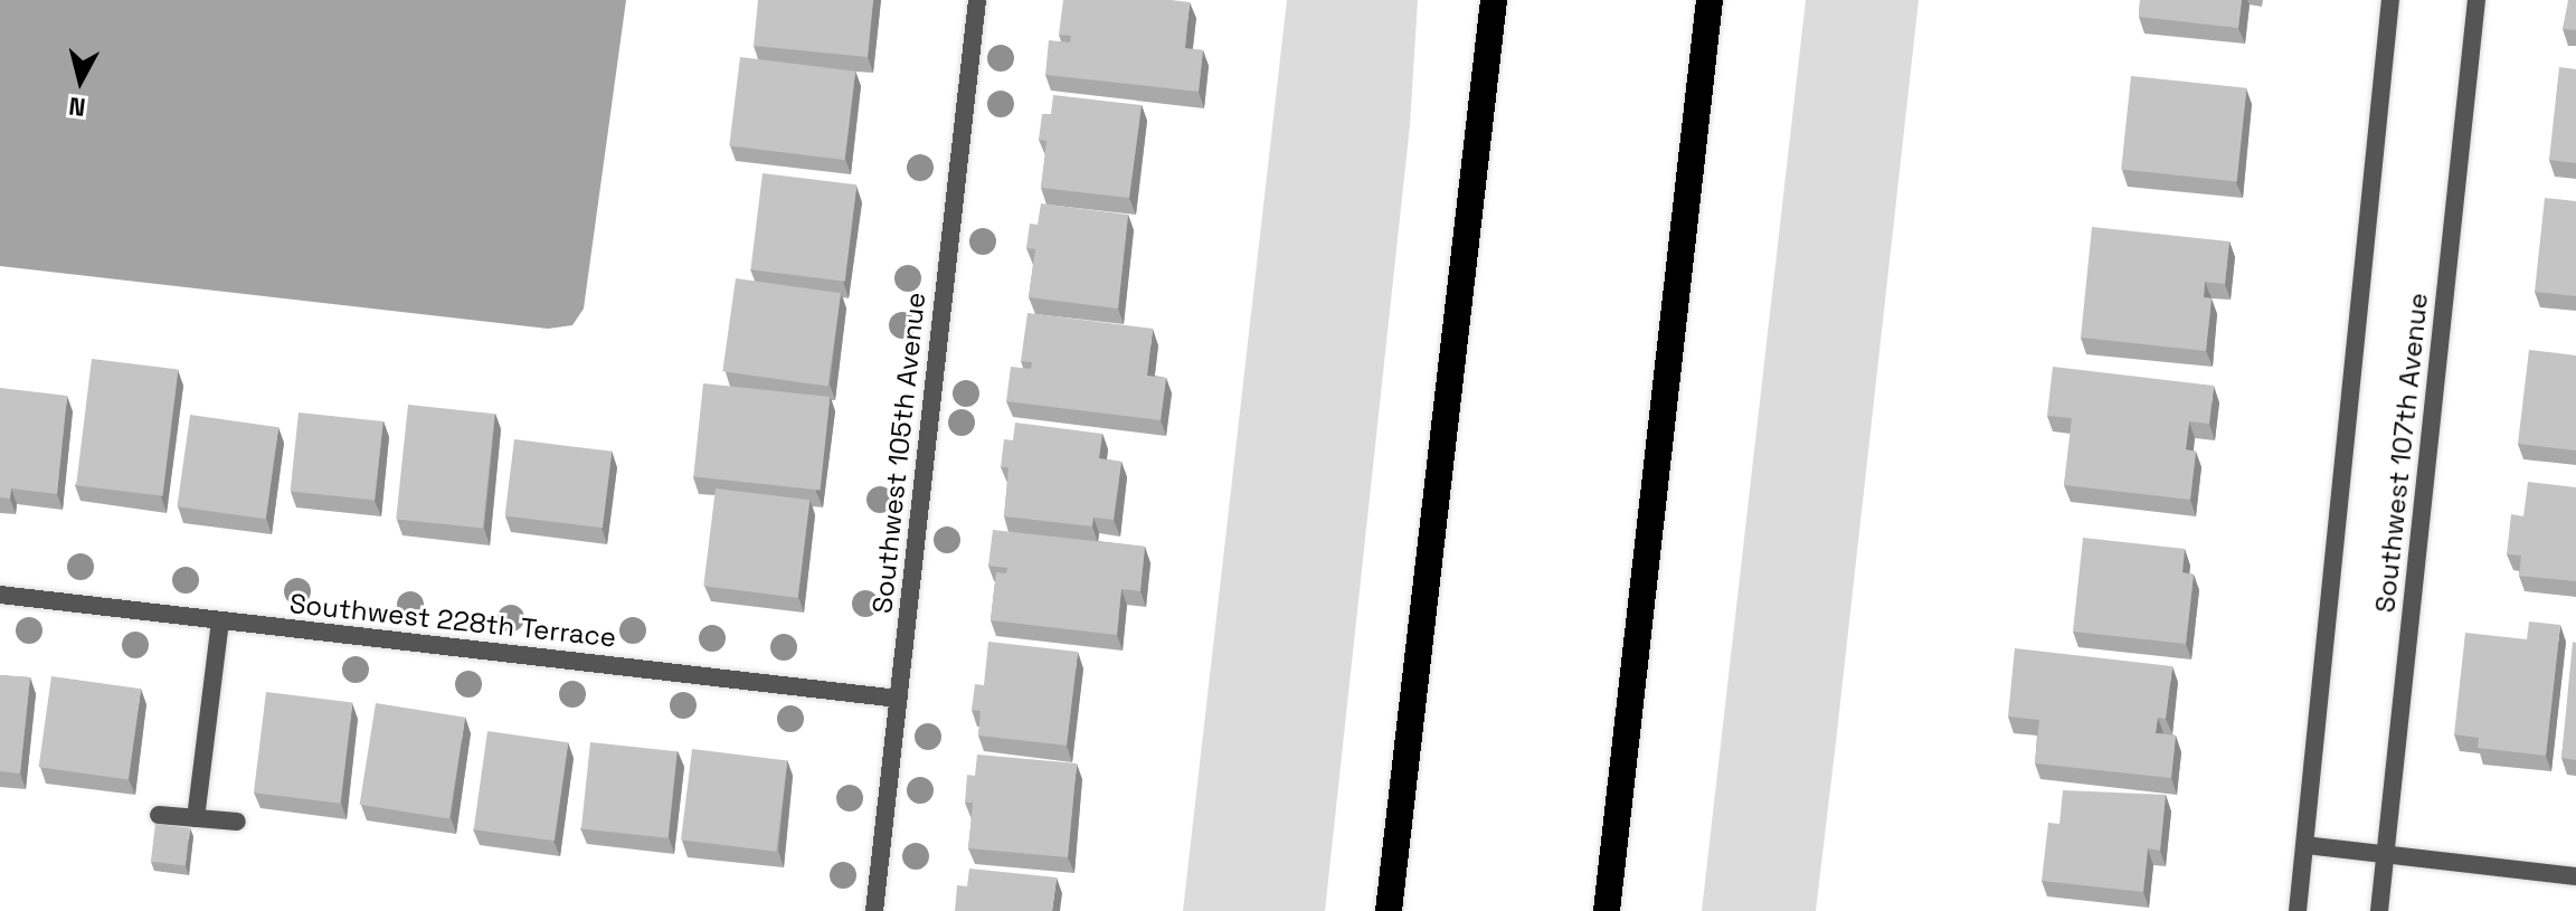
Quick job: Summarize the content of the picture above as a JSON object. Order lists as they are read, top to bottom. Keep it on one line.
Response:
{"streets":{"street":["Southwest 105th Avenue","Southwest 107th Avenue","Southwest 228th Terrace"]},"crossings":[["Southwest 105th Avenue","Southwest 228th Terrace"]],"north":"bottom"}
